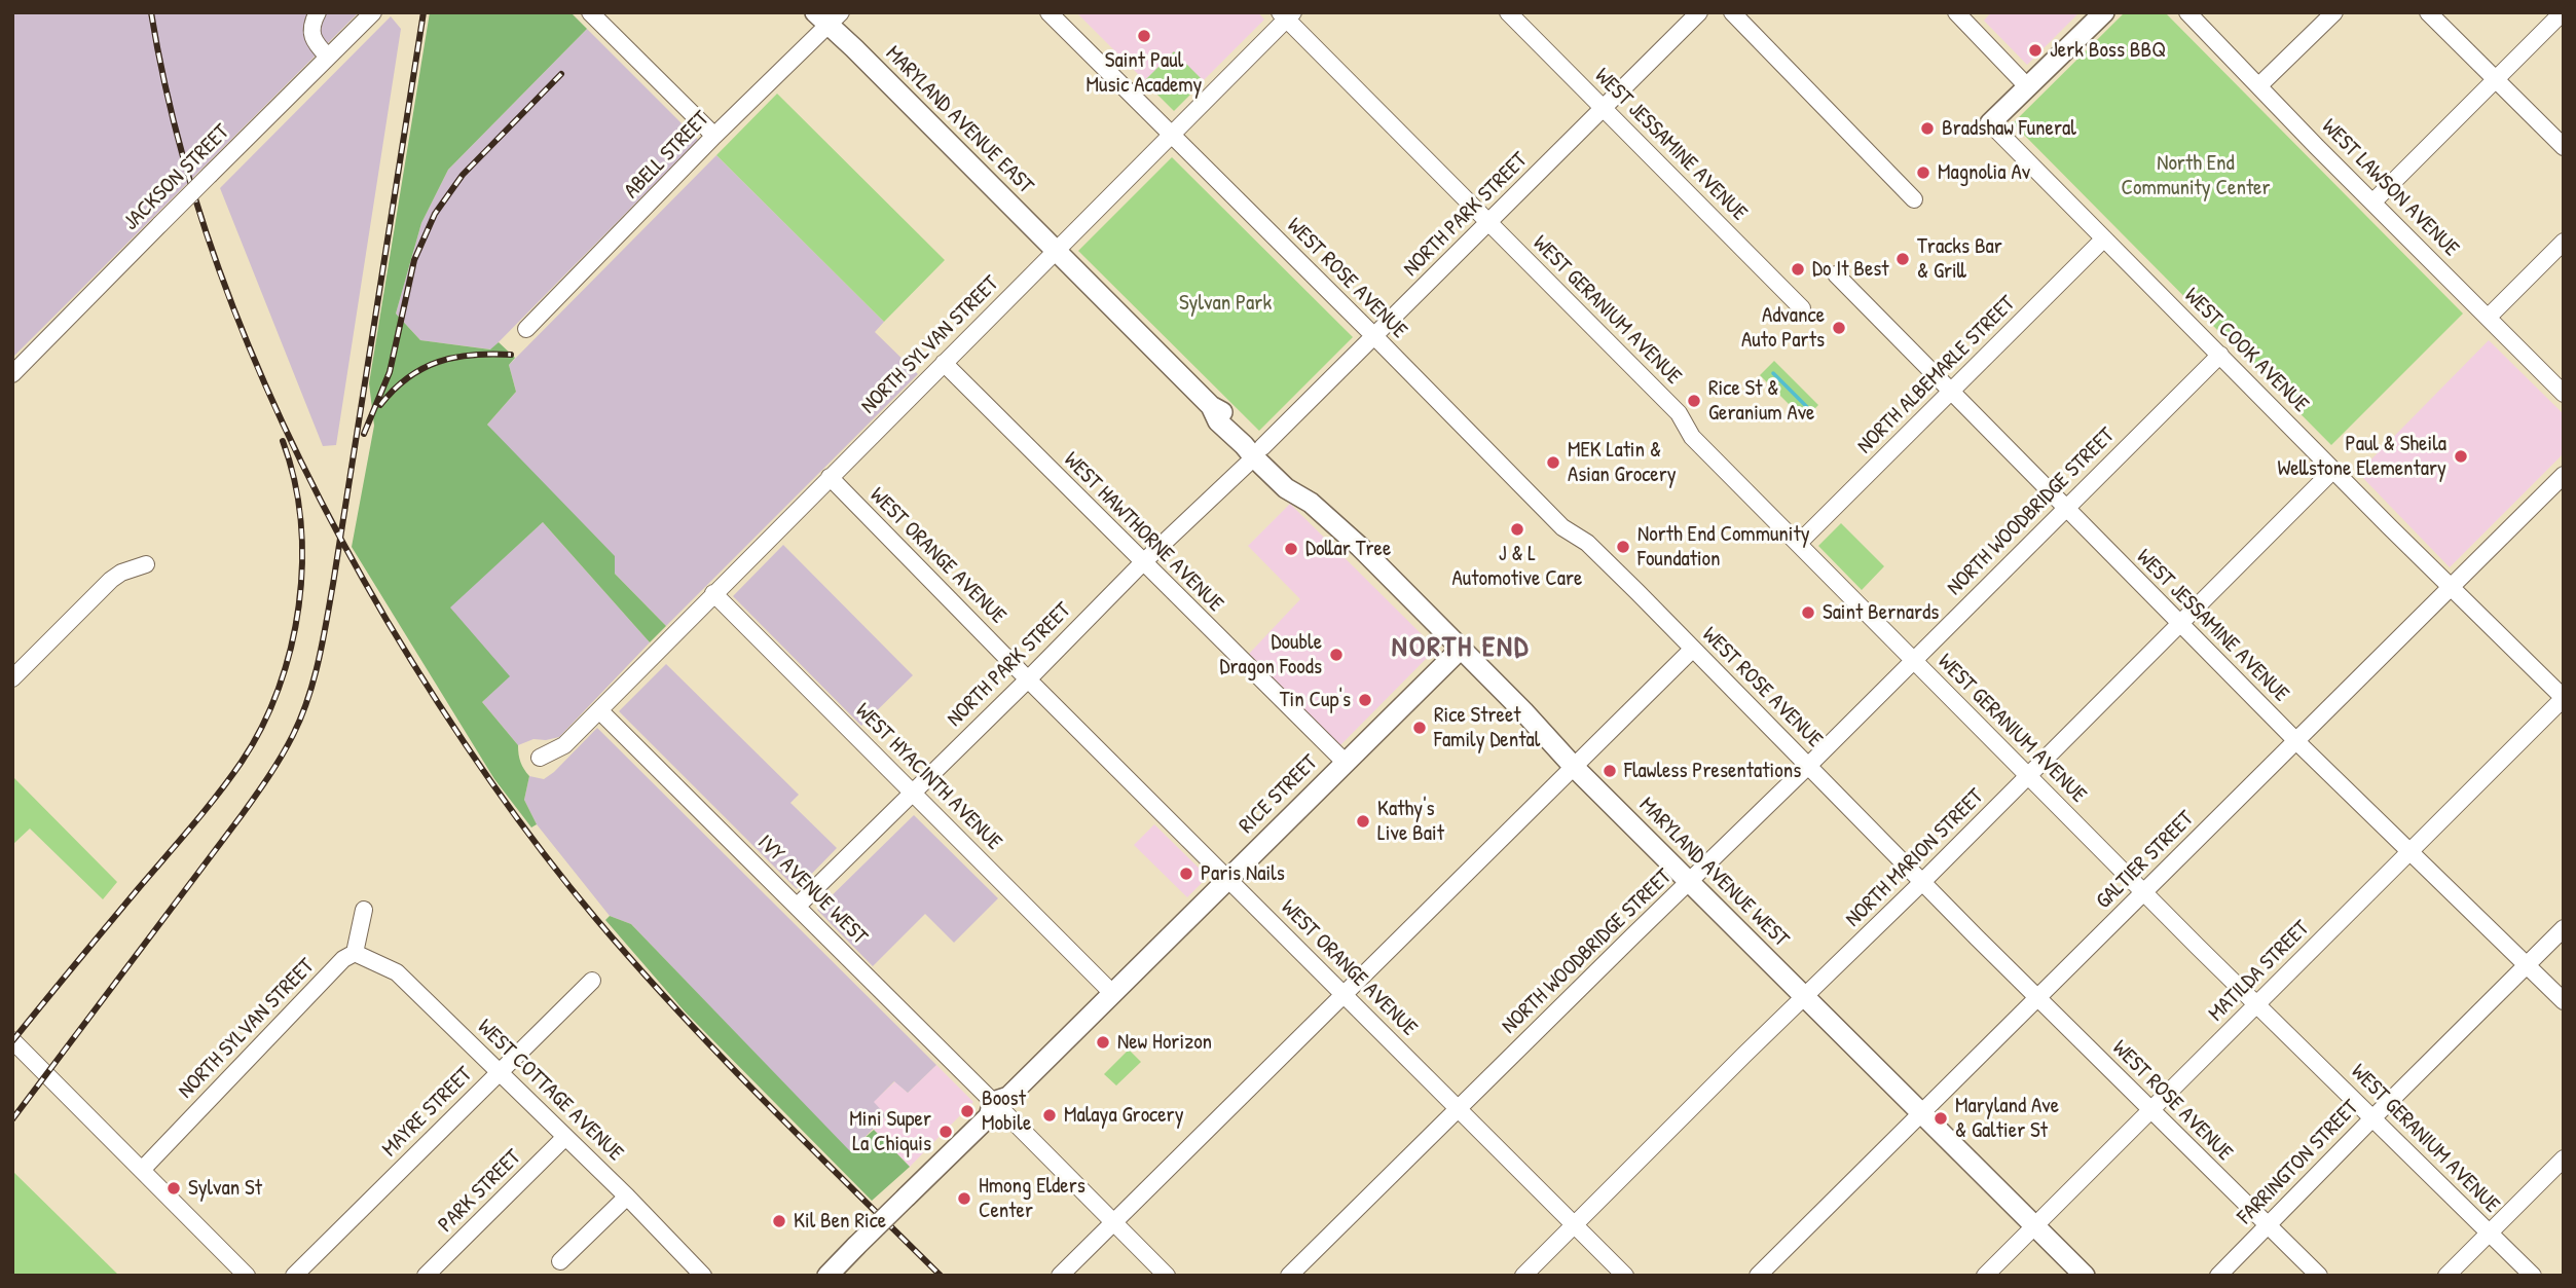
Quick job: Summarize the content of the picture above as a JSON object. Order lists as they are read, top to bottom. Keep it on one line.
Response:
{"streets":{"main road":["MARYLAND AVENUE EAST","RICE STREET","MARYLAND AVENUE WEST"],"street":["WEST JESSAMINE AVENUE","ABELL STREET","JACKSON STREET","WEST LAWSON AVENUE","NORTH PARK STREET","WEST ROSE AVENUE","WEST GERANIUM AVENUE","NORTH SYLVAN STREET","WEST COOK AVENUE","NORTH ALBEMARLE STREET","NORTH WOODBRIDGE STREET","WEST HAWTHORNE AVENUE","WEST ORANGE AVENUE","WEST HYACINTH AVENUE","NORTH MARION STREET","GALTIER STREET","IVY AVENUE WEST","MATILDA STREET","WEST COTTAGE AVENUE","MAYRE STREET","FARRINGTON STREET","PARK STREET"]},"crossings":[["MARYLAND AVENUE EAST","ABELL STREET"],["MARYLAND AVENUE EAST","NORTH SYLVAN STREET"],["MARYLAND AVENUE EAST","MARYLAND AVENUE WEST"],["WEST JESSAMINE AVENUE","NORTH PARK STREET"],["WEST JESSAMINE AVENUE","NORTH ALBEMARLE STREET"],["WEST JESSAMINE AVENUE","NORTH WOODBRIDGE STREET"],["WEST JESSAMINE AVENUE","NORTH MARION STREET"],["WEST JESSAMINE AVENUE","GALTIER STREET"],["WEST JESSAMINE AVENUE","MATILDA STREET"],["WEST JESSAMINE AVENUE","FARRINGTON STREET"],["NORTH PARK STREET","WEST ROSE AVENUE"],["NORTH PARK STREET","WEST GERANIUM AVENUE"],["NORTH PARK STREET","WEST HAWTHORNE AVENUE"],["NORTH PARK STREET","WEST ORANGE AVENUE"],["NORTH PARK STREET","WEST HYACINTH AVENUE"],["NORTH PARK STREET","MARYLAND AVENUE WEST"],["NORTH PARK STREET","IVY AVENUE WEST"],["WEST ROSE AVENUE","NORTH SYLVAN STREET"],["WEST ROSE AVENUE","NORTH WOODBRIDGE STREET"],["WEST ROSE AVENUE","NORTH MARION STREET"],["WEST ROSE AVENUE","GALTIER STREET"],["WEST ROSE AVENUE","MATILDA STREET"],["WEST ROSE AVENUE","FARRINGTON STREET"],["WEST GERANIUM AVENUE","NORTH SYLVAN STREET"],["WEST GERANIUM AVENUE","NORTH ALBEMARLE STREET"],["WEST GERANIUM AVENUE","NORTH WOODBRIDGE STREET"],["WEST GERANIUM AVENUE","NORTH MARION STREET"],["WEST GERANIUM AVENUE","GALTIER STREET"],["WEST GERANIUM AVENUE","MATILDA STREET"],["WEST GERANIUM AVENUE","FARRINGTON STREET"],["NORTH SYLVAN STREET","WEST HAWTHORNE AVENUE"],["NORTH SYLVAN STREET","WEST ORANGE AVENUE"],["NORTH SYLVAN STREET","WEST HYACINTH AVENUE"],["NORTH SYLVAN STREET","MARYLAND AVENUE WEST"],["NORTH SYLVAN STREET","IVY AVENUE WEST"],["NORTH SYLVAN STREET","WEST COTTAGE AVENUE"],["WEST COOK AVENUE","NORTH ALBEMARLE STREET"],["WEST COOK AVENUE","NORTH WOODBRIDGE STREET"],["WEST COOK AVENUE","NORTH MARION STREET"],["WEST COOK AVENUE","GALTIER STREET"],["WEST COOK AVENUE","MATILDA STREET"],["NORTH WOODBRIDGE STREET","WEST ORANGE AVENUE"],["NORTH WOODBRIDGE STREET","MARYLAND AVENUE WEST"],["WEST HAWTHORNE AVENUE","RICE STREET"],["WEST ORANGE AVENUE","RICE STREET"],["WEST ORANGE AVENUE","NORTH MARION STREET"],["WEST HYACINTH AVENUE","RICE STREET"],["RICE STREET","MARYLAND AVENUE WEST"],["RICE STREET","IVY AVENUE WEST"],["NORTH MARION STREET","MARYLAND AVENUE WEST"],["GALTIER STREET","MARYLAND AVENUE WEST"],["MARYLAND AVENUE WEST","MATILDA STREET"],["WEST COTTAGE AVENUE","MAYRE STREET"],["WEST COTTAGE AVENUE","PARK STREET"]],"districts":["NORTH END"],"parks":["North End Community Center","Sylvan Park"],"places":["Saint Paul Music Academy","Jerk Boss BBQ","Bradshaw Funeral","Magnolia Av","Tracks Bar & Grill","Do It Best","Advance Auto Parts","Rice St & Geranium Ave","Paul & Sheila Wellstone Elementary","MEK Latin & Asian Grocery","J & L Automotive Care","North End Community Foundation","Dollar Tree","Saint Bernards","Double Dragon Foods","Tin Cup's","Rice Street Family Dental","Flawless Presentations","Kathy's Live Bait","Paris Nails","New Horizon","Boost Mobile","Malaya Grocery","Maryland Ave & Galtier St","Mini Super La Chiquis","Sylvan St","Hmong Elders Center","Kil Ben Rice"]}
